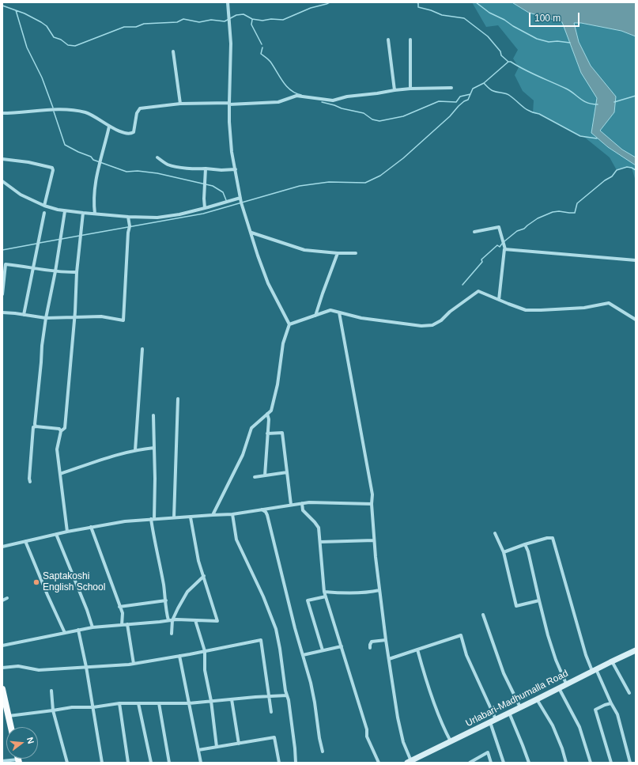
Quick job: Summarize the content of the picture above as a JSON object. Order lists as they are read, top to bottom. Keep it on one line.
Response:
{"streets":{"main road":["Urlabari-Madhumalla Road"]},"places":["Saptakoshi English School"],"scale_bar":"100 m","north":"right"}
